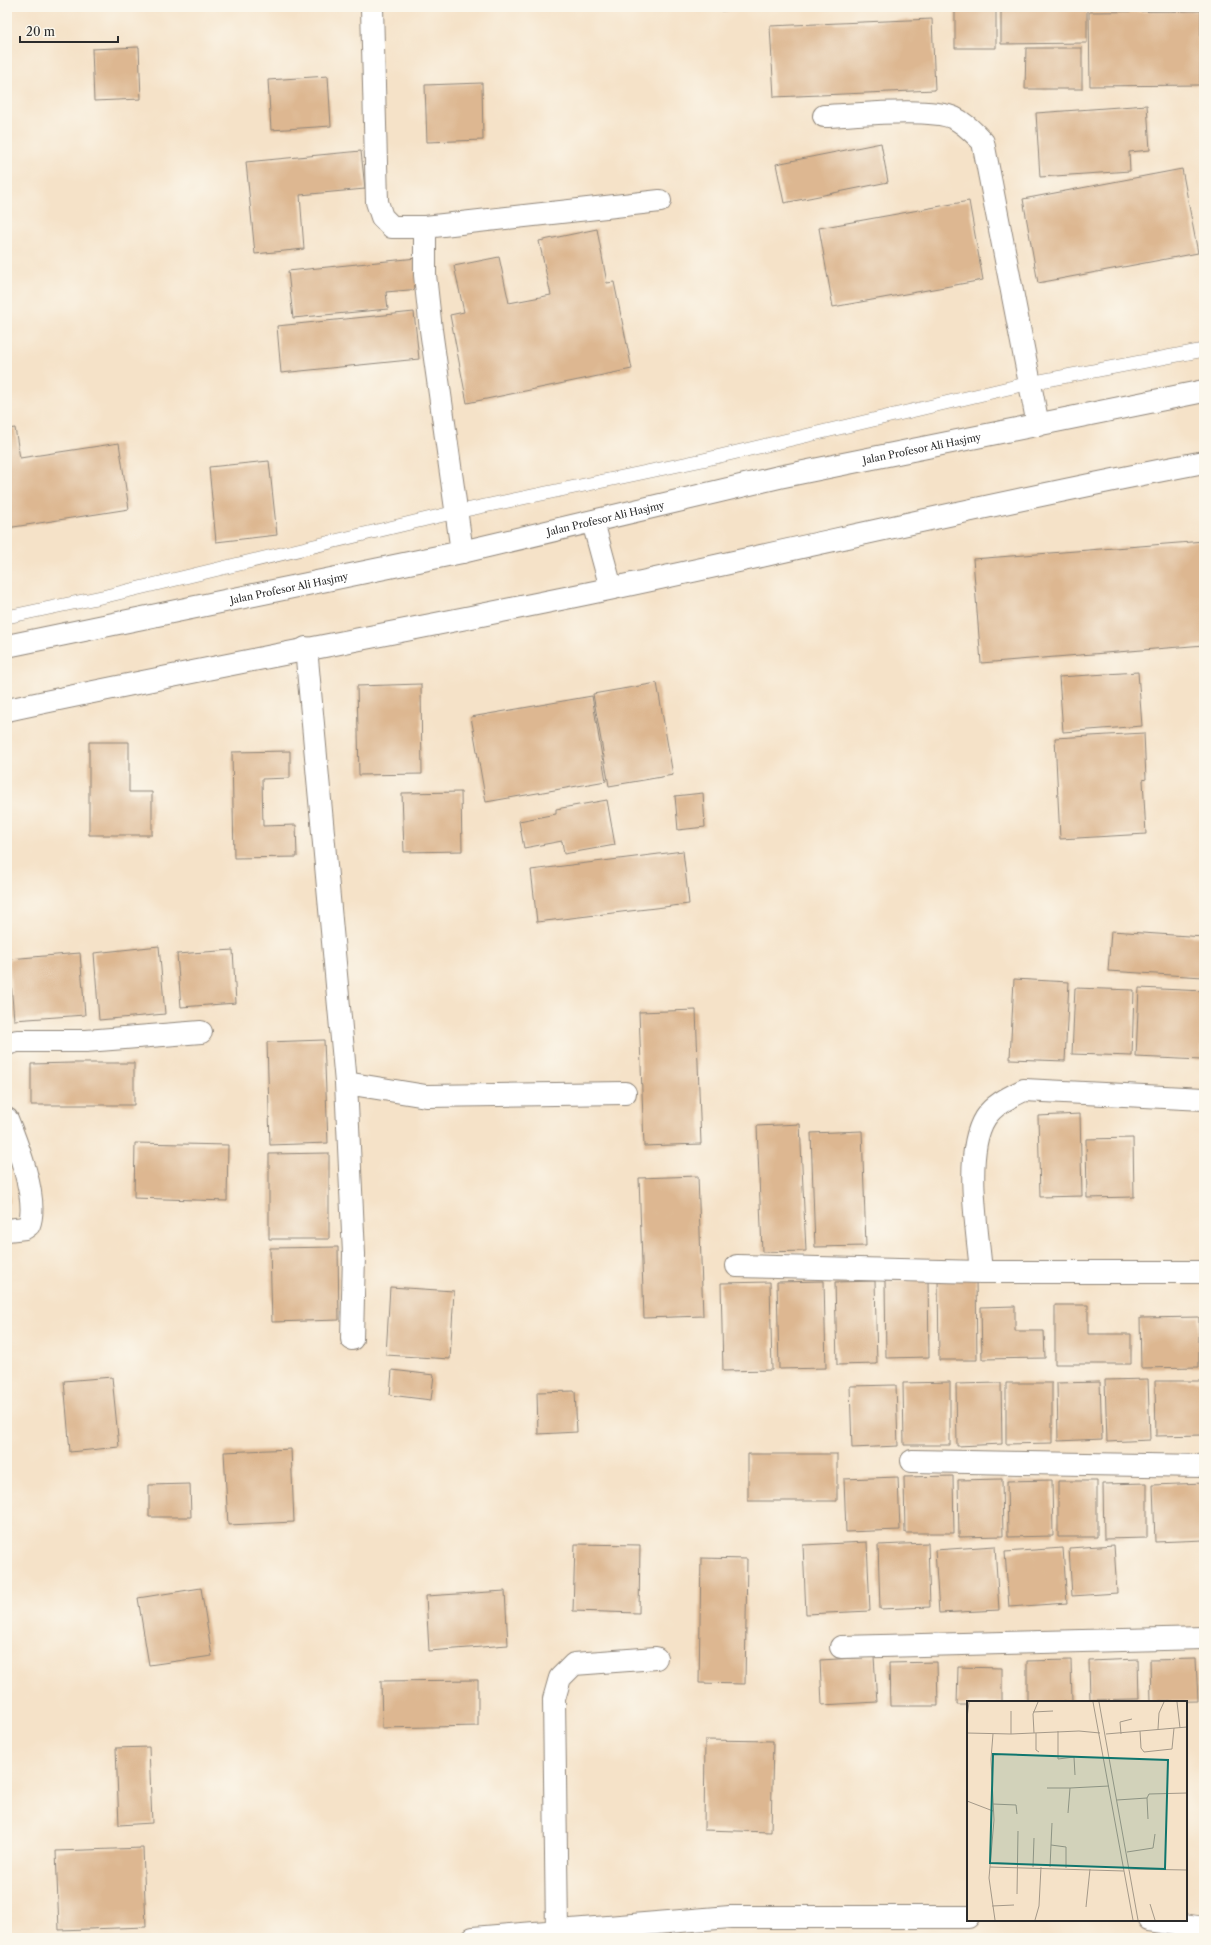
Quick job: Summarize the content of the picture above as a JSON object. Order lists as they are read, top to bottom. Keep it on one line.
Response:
{"streets":{"street":["Jalan Profesor Ali Hasjmy"]},"scale_bar":"20 m"}
